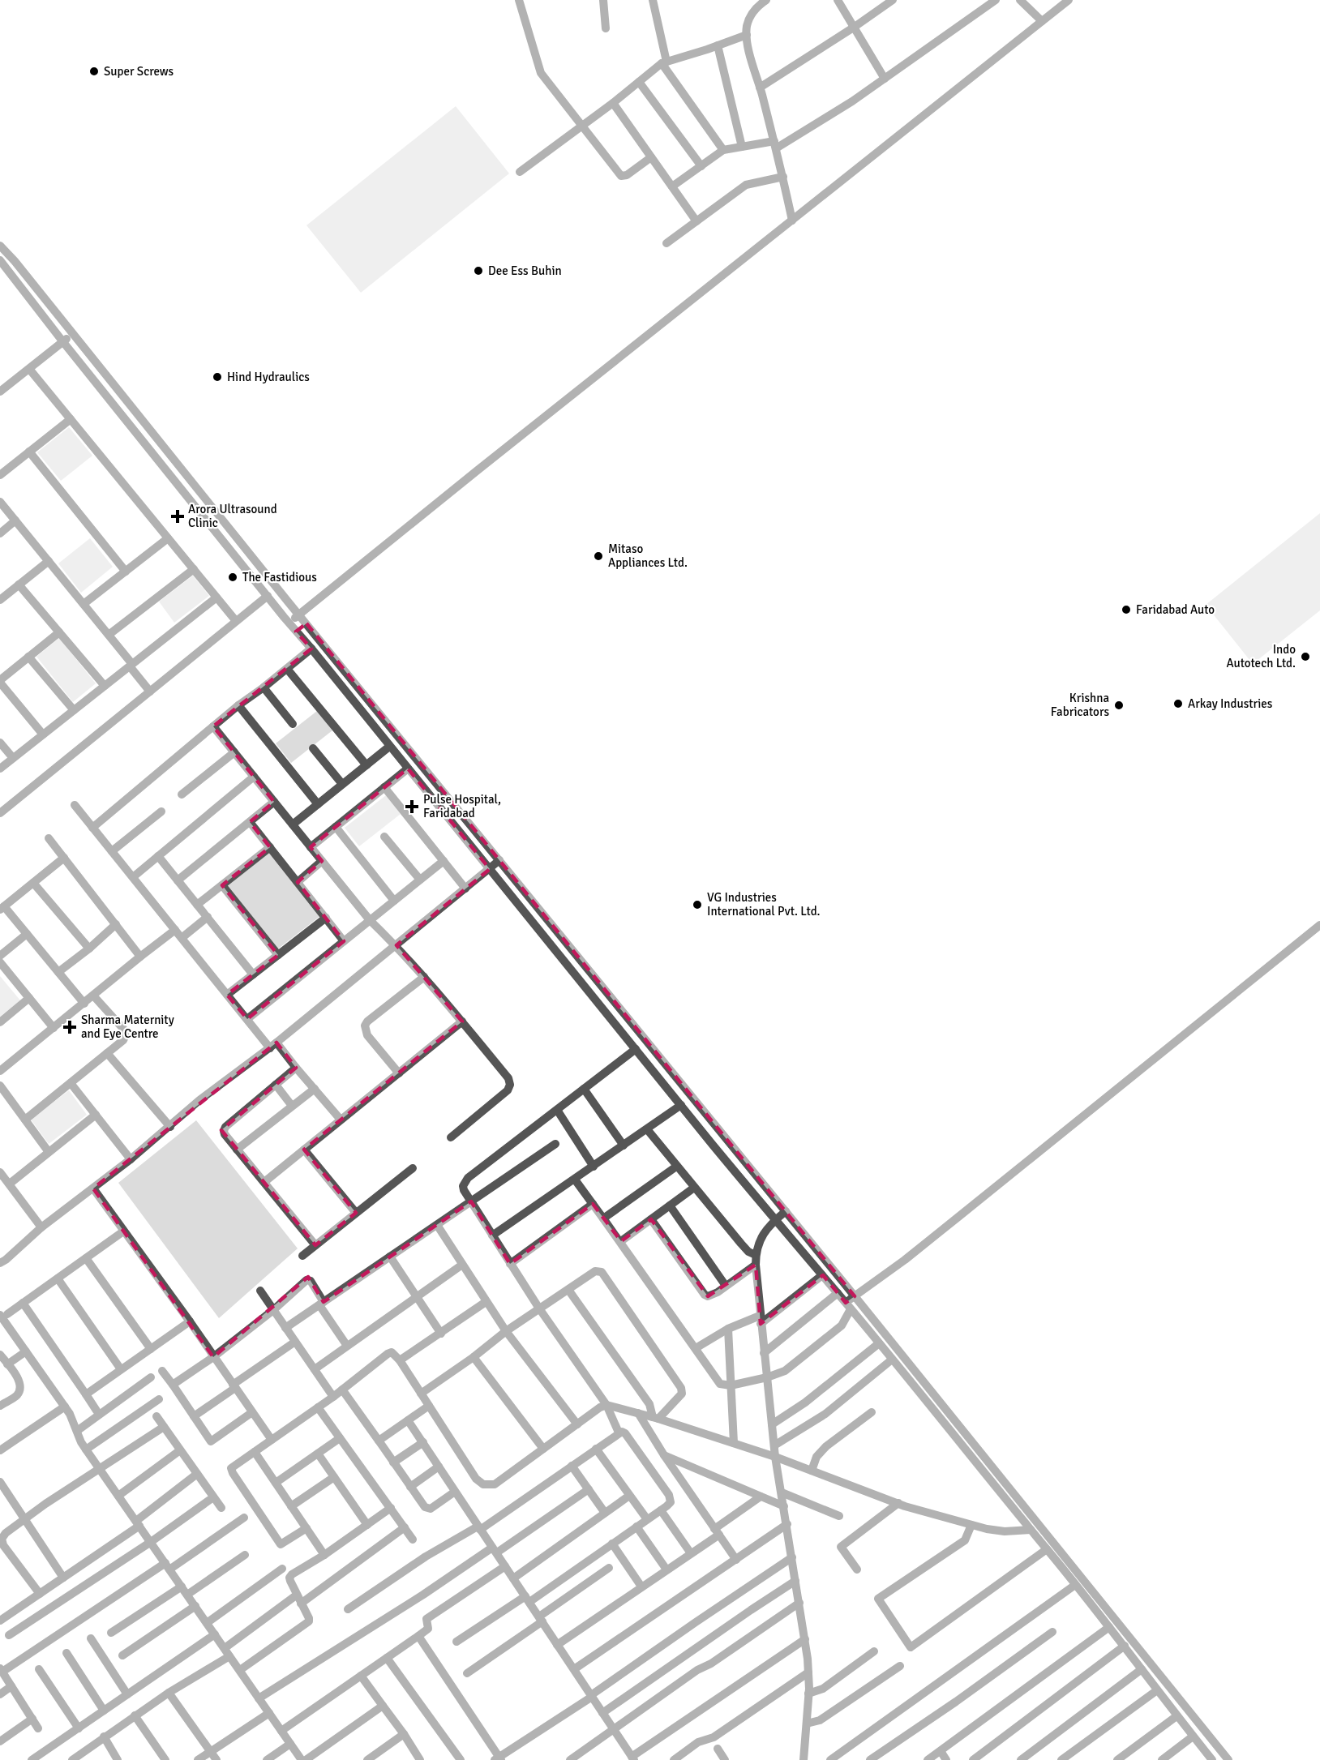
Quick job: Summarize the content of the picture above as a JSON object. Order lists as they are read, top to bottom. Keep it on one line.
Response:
{"places":{"other":["Super Screws","Dee Ess Buhin","Hind Hydraulics","Mitaso Appliances Ltd.","The Fastidious","Faridabad Auto","Indo Autotech Ltd.","Arkay Industries","Krishna Fabricators","VG Industries International Pvt. Ltd."],"health":["Arora Ultrasound Clinic","Pulse Hospital, Faridabad","Sharma Maternity and Eye Centre"]}}
